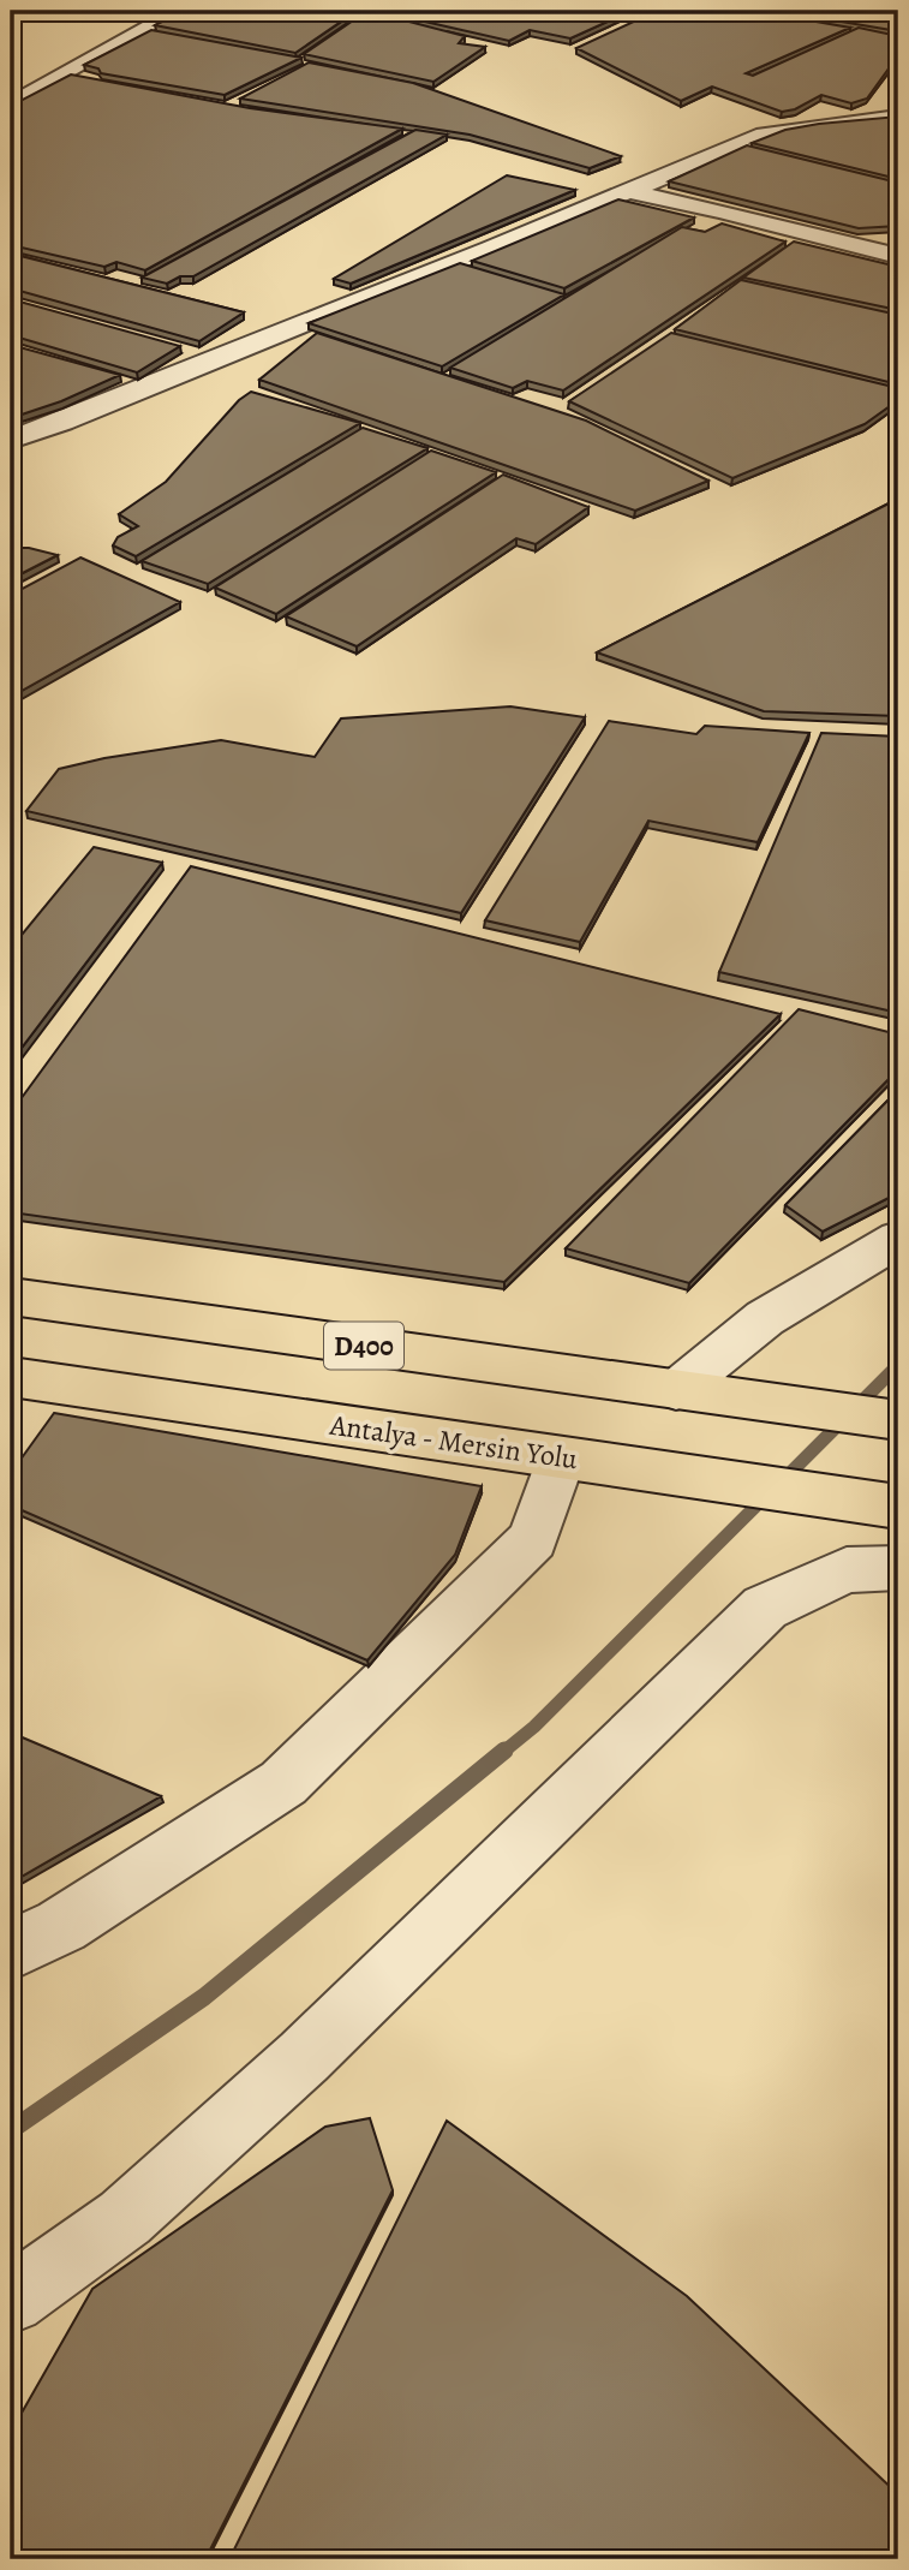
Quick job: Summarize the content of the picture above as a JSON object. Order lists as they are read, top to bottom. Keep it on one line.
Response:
{"streets":{"highway":["D400","Antalya - Mersin Yolu"]}}
